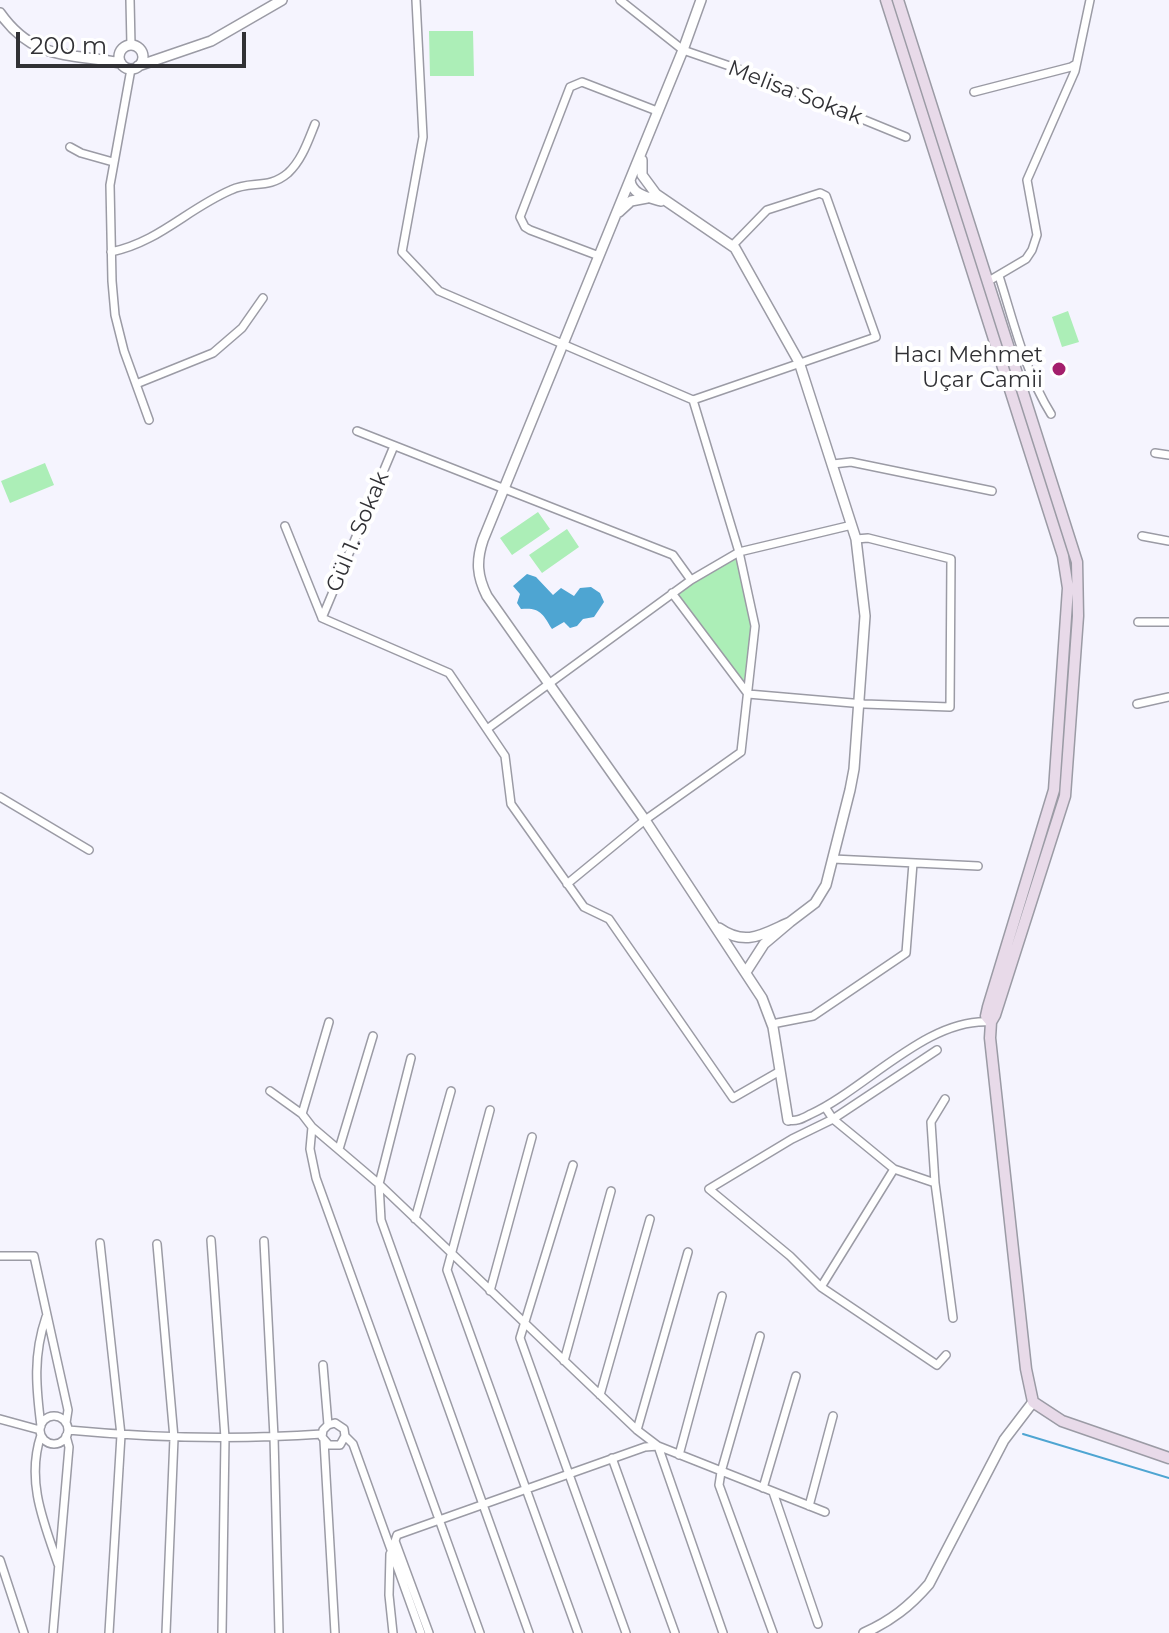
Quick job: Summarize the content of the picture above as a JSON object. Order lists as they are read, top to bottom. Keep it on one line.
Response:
{"streets":{"street":["Melisa Sokak","Gül 1. Sokak"]},"places":["Hacı Mehmet Uçar Camii"],"scale_bar":"200 m"}
